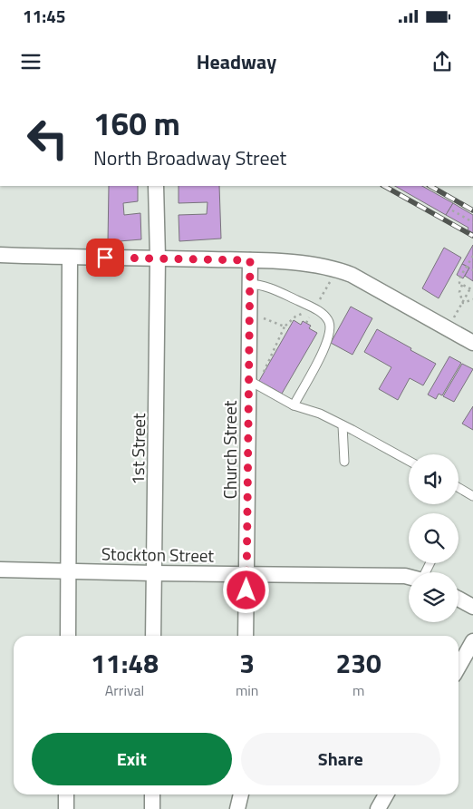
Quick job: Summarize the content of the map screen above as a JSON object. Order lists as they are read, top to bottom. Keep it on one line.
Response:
{"streets":{"street":["1st Street","Church Street","Stockton Street"]},"crossings":[["1st Street","Stockton Street"],["Church Street","Stockton Street"]],"page":{"status":"11:45","header":"Headway","turn":["160 m","North Broadway Street"],"eta":["11:48","Arrival","3","min","230","m"],"buttons":["Exit","Share"]}}
